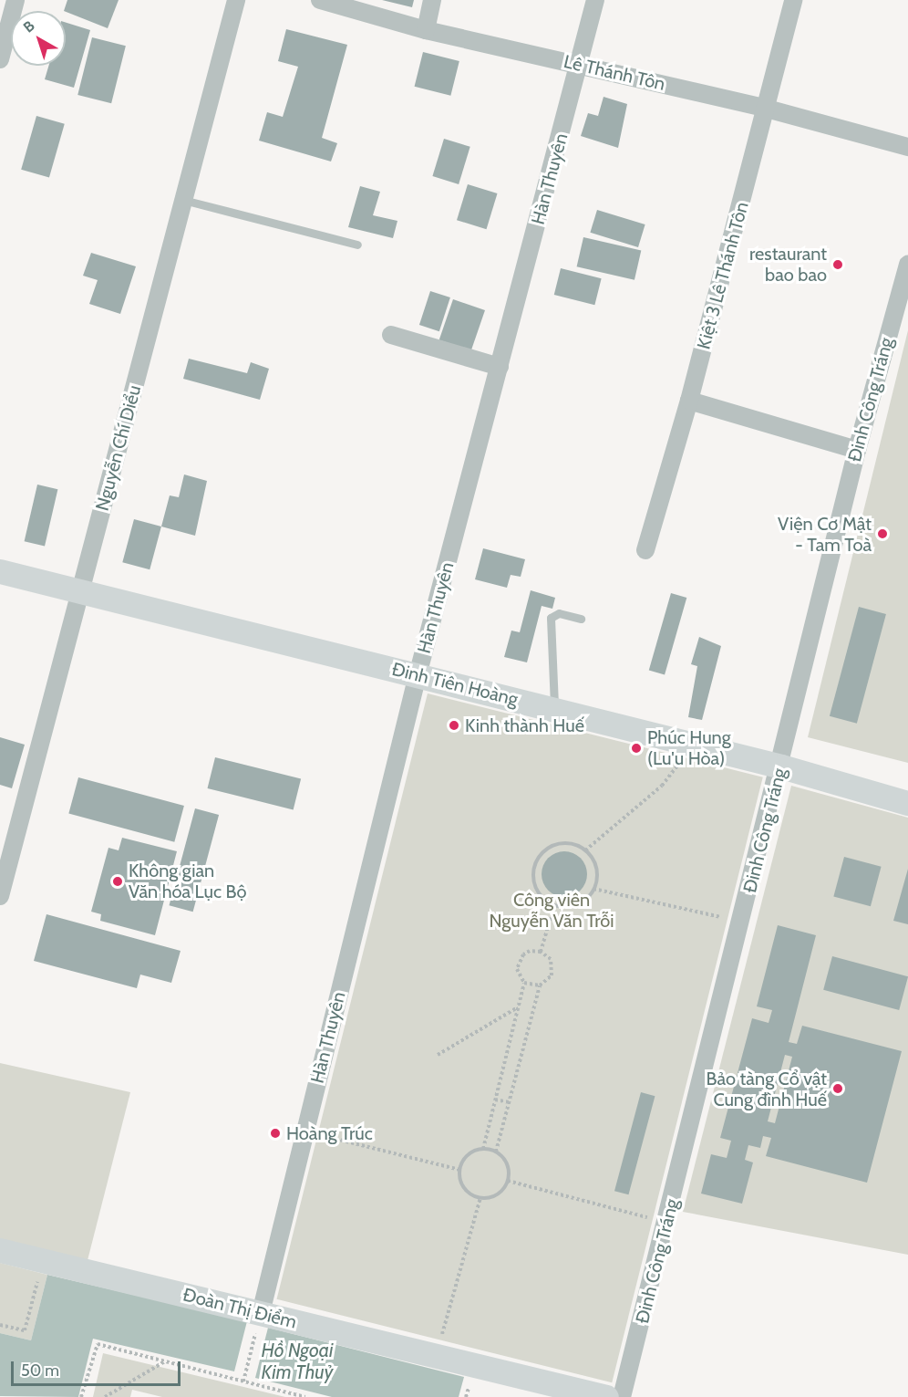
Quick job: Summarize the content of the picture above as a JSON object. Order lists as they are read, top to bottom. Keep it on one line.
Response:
{"streets":{"main road":["Đinh Tiên Hoàng","Đoàn Thị Điểm"],"street":["Lê Thánh Tôn","Hàn Thuyên","Kiệt 3 Lê Thánh Tôn","Đinh Công Tráng","Nguyễn Chí Diểu"]},"crossings":[["Lê Thánh Tôn","Hàn Thuyên"],["Lê Thánh Tôn","Kiệt 3 Lê Thánh Tôn"],["Hàn Thuyên","Đinh Tiên Hoàng"],["Hàn Thuyên","Đoàn Thị Điểm"],["Đinh Công Tráng","Đinh Tiên Hoàng"],["Nguyễn Chí Diểu","Đinh Tiên Hoàng"]],"water":["Hồ Ngoại Kim Thuỷ"],"parks":["Công viên Nguyễn Văn Trỗi"],"places":["restaurant bao bao","Viện Cơ Mật - Tam Toà","Kinh thành Huế","Phúc Hung (Lu'u Hòa)","Không gian Văn hóa Lục Bộ","Bảo tàng Cổ vật Cung đình Huế","Hoàng Trúc"],"scale_bar":"50 m","north":"top left"}
